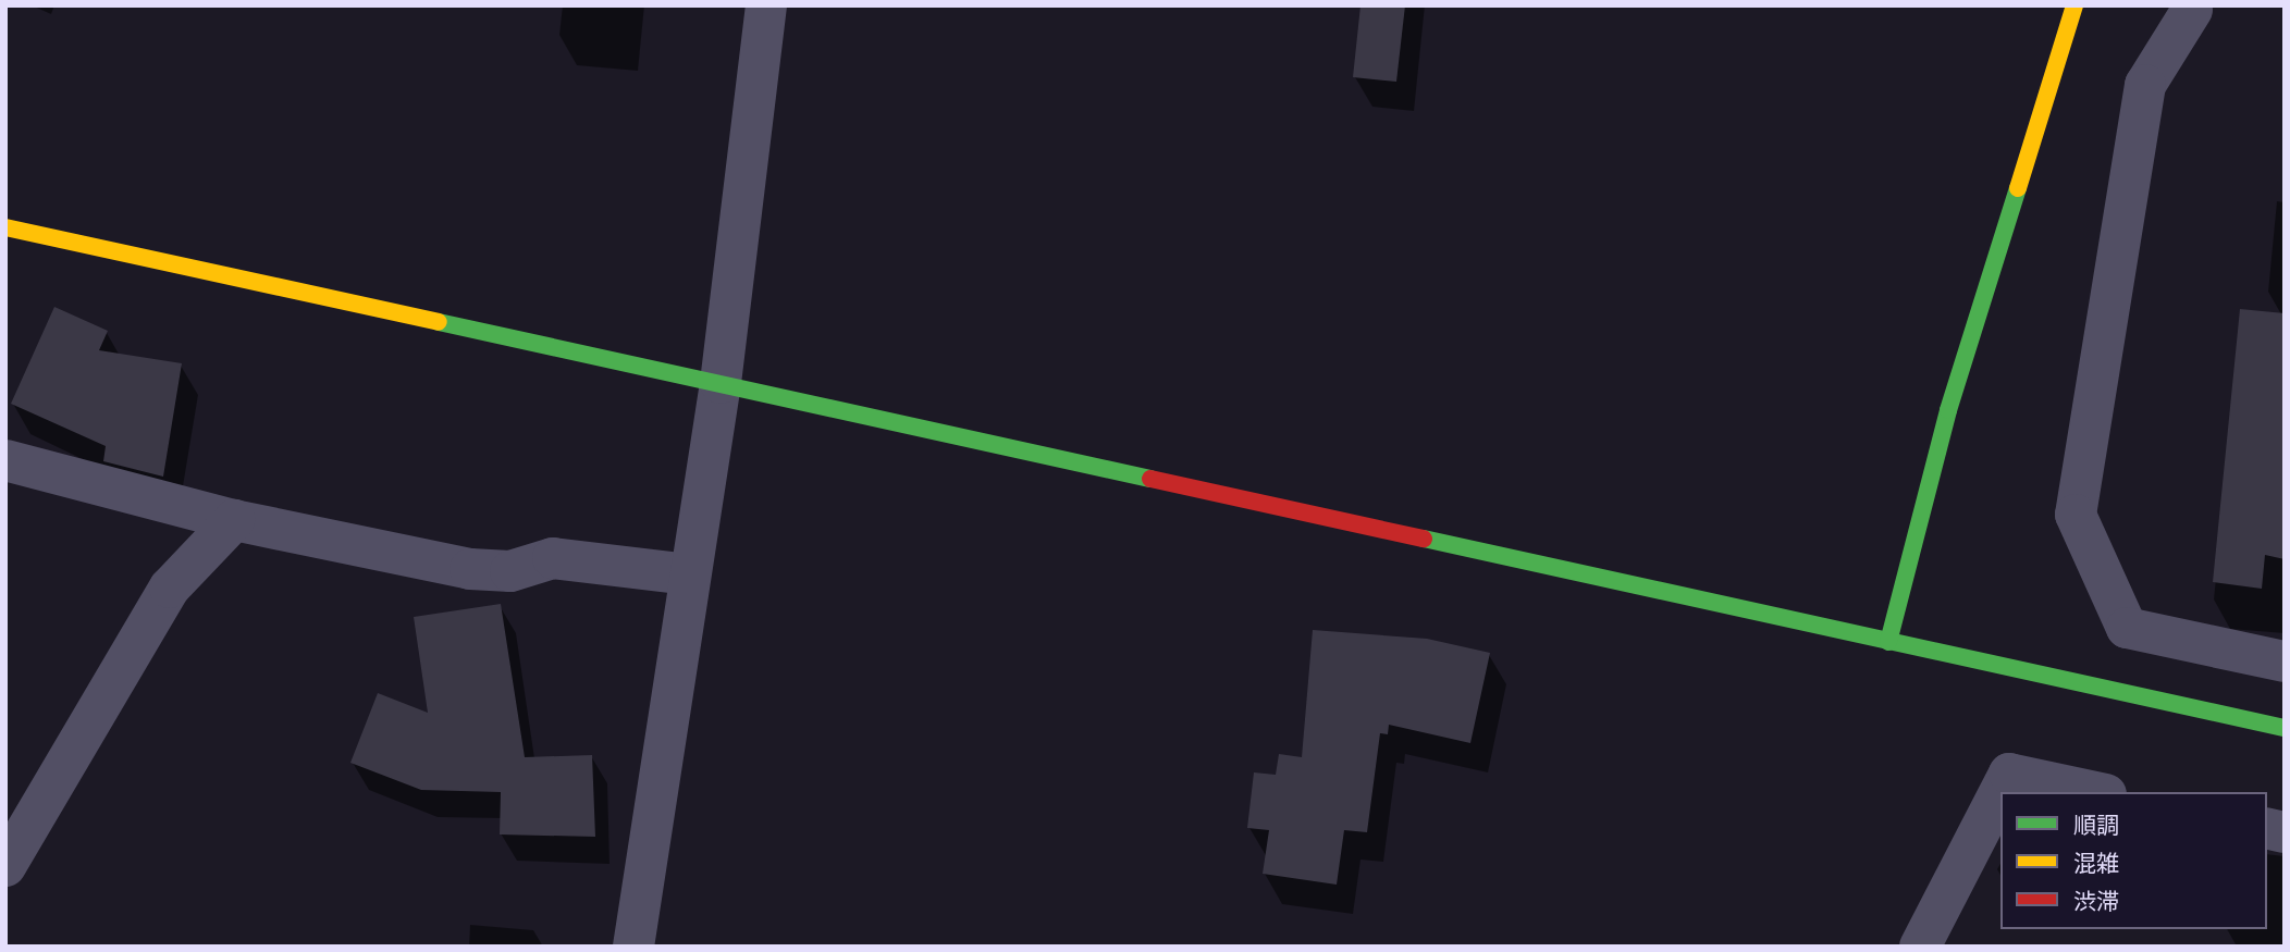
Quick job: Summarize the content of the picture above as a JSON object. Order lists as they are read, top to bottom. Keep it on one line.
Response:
{"legend":["順調","混雑","渋滞"]}
